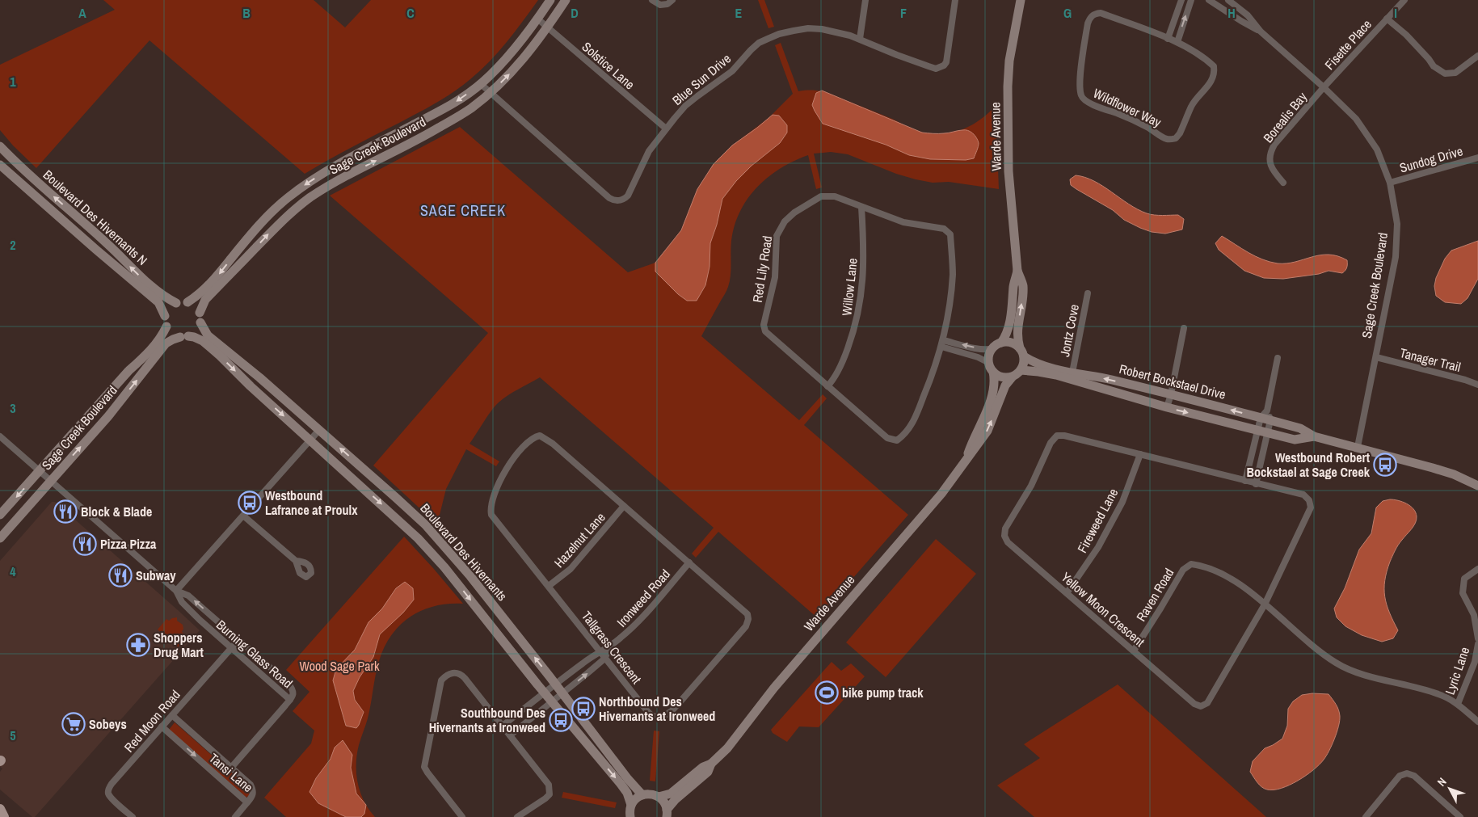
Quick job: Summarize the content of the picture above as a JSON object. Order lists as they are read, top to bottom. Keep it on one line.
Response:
{"streets":{"street":["Fisette Place","Solstice Lane","Blue Sun Drive","Wildflower Way","Borealis Bay","Warde Avenue","Sage Creek Boulevard","Sundog Drive","Boulevard Des Hivernants N","Red Lily Road","Willow Lane","Jontz Cove","Tanager Trail","Robert Bockstael Drive","Fireweed Lane","Hazelnut Lane","Boulevard Des Hivernants","Raven Road","Ironweed Road","Yellow Moon Crescent","Tallgrass Crescent","Burning Glass Road","Lyric Lane","Red Moon Road","Tansi Lane"]},"crossings":[["Fisette Place","Borealis Bay"],["Fisette Place","Sage Creek Boulevard"],["Solstice Lane","Blue Sun Drive"],["Solstice Lane","Sage Creek Boulevard"],["Blue Sun Drive","Sage Creek Boulevard"],["Borealis Bay","Sage Creek Boulevard"],["Warde Avenue","Robert Bockstael Drive"],["Sage Creek Boulevard","Sundog Drive"],["Sage Creek Boulevard","Boulevard Des Hivernants N"],["Sage Creek Boulevard","Tanager Trail"],["Sage Creek Boulevard","Robert Bockstael Drive"],["Sage Creek Boulevard","Boulevard Des Hivernants"],["Sage Creek Boulevard","Burning Glass Road"],["Boulevard Des Hivernants N","Boulevard Des Hivernants"],["Red Lily Road","Willow Lane"],["Jontz Cove","Robert Bockstael Drive"],["Fireweed Lane","Yellow Moon Crescent"],["Hazelnut Lane","Tallgrass Crescent"],["Boulevard Des Hivernants","Ironweed Road"],["Raven Road","Yellow Moon Crescent"],["Ironweed Road","Tallgrass Crescent"],["Burning Glass Road","Red Moon Road"],["Red Moon Road","Tansi Lane"]],"districts":["SAGE CREEK"],"parks":["Wood Sage Park"],"places":{"bus stop":["Westbound Robert Bockstael at Sage Creek","Westbound Lafrance at Proulx","Northbound Des Hivernants at Ironweed","Southbound Des Hivernants at Ironweed"],"restaurant":["Block & Blade","Pizza Pizza","Subway"],"pharmacy":["Shoppers Drug Mart"],"sports":["bike pump track"],"supermarket":["Sobeys"]},"north":"top left","grid":{"columns":["A","B","C","D","E","F","G","H","I"],"rows":["1","2","3","4","5"]}}
